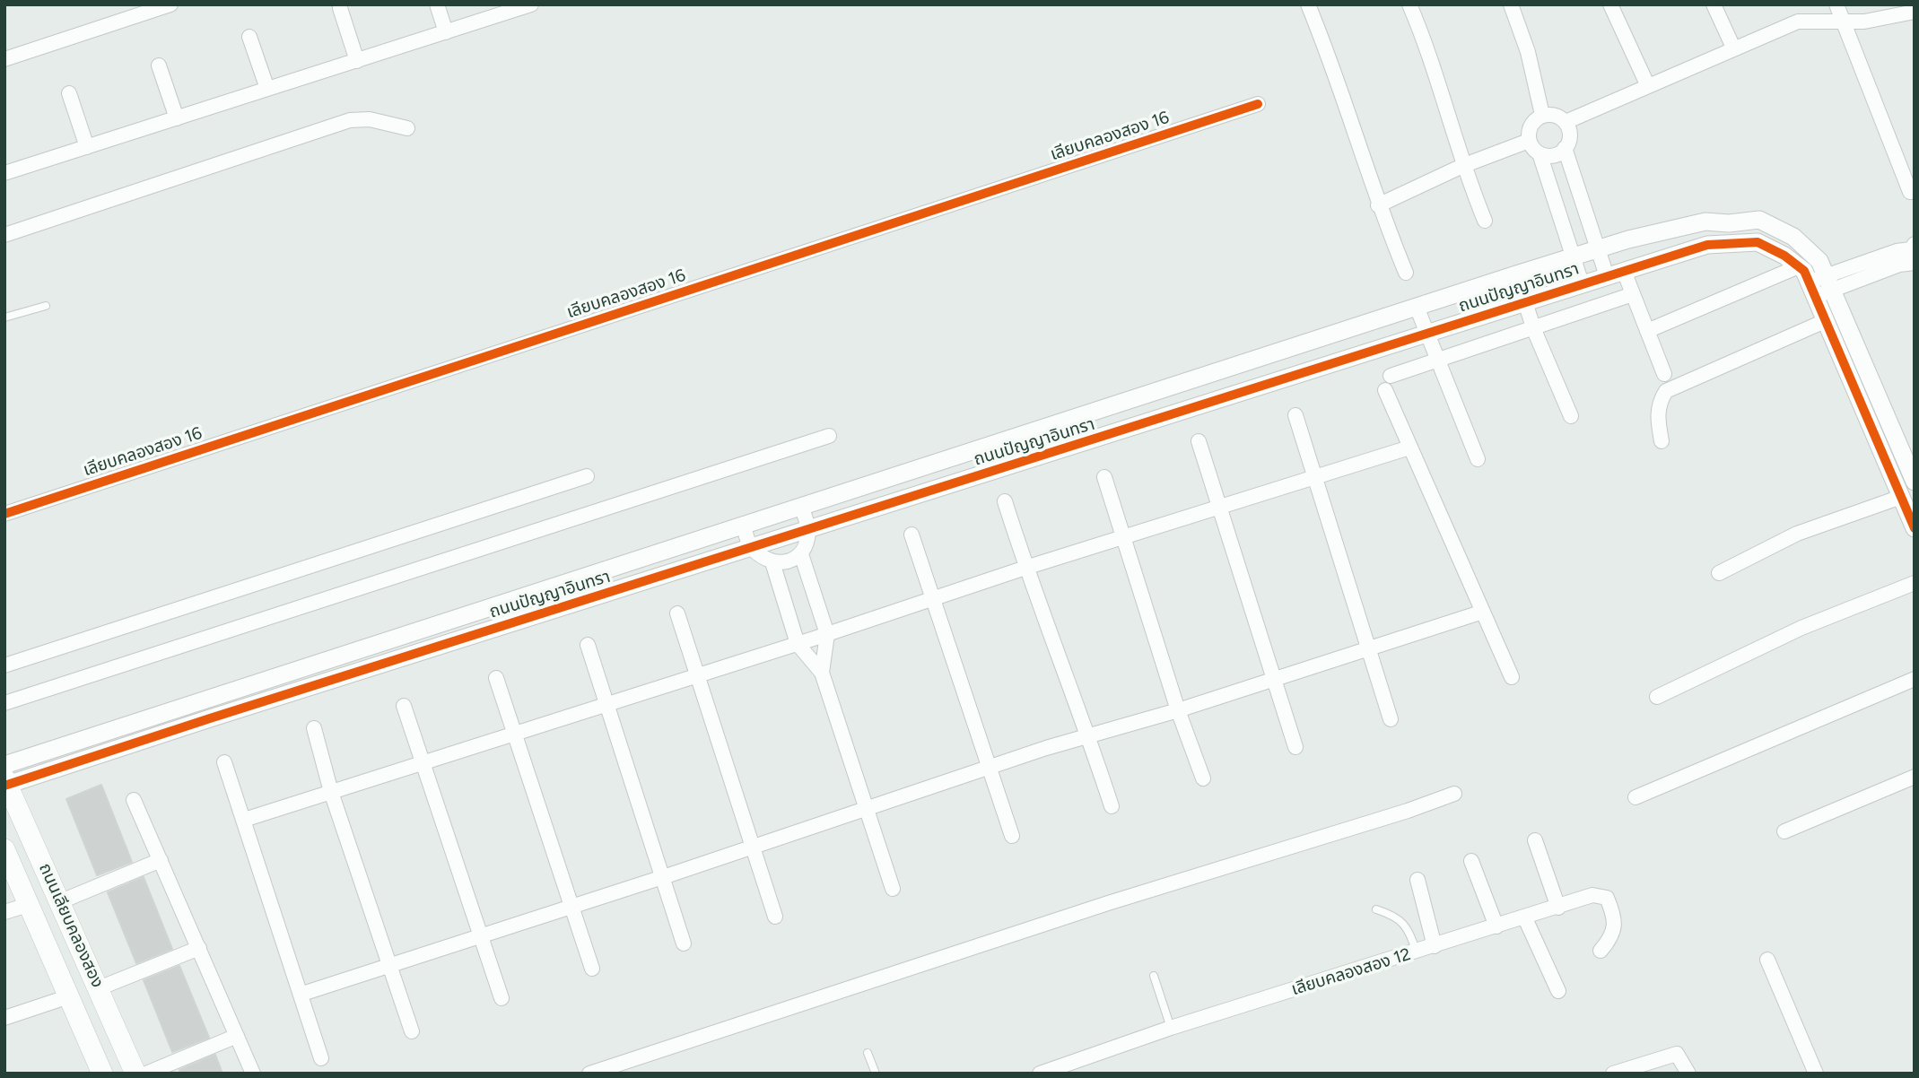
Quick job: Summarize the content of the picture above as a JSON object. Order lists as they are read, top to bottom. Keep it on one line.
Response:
{"streets":{"main road":["ถนนเลียบคลองสอง"],"street":["เลียบคลองสอง 16","ถนนปัญญาอินทรา","เลียบคลองสอง 12"]},"crossings":[["ถนนปัญญาอินทรา","ถนนเลียบคลองสอง"]]}
